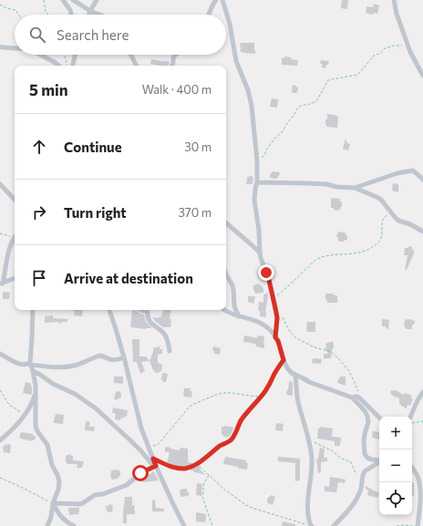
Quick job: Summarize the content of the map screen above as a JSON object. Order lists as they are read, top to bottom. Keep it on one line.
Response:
{"page":{"search":"Search here","heading":["5 min","Walk · 400 m"],"list":[["Continue","30 m"],["Turn right","370 m"],"Arrive at destination"],"map_buttons":["+","−"]}}
